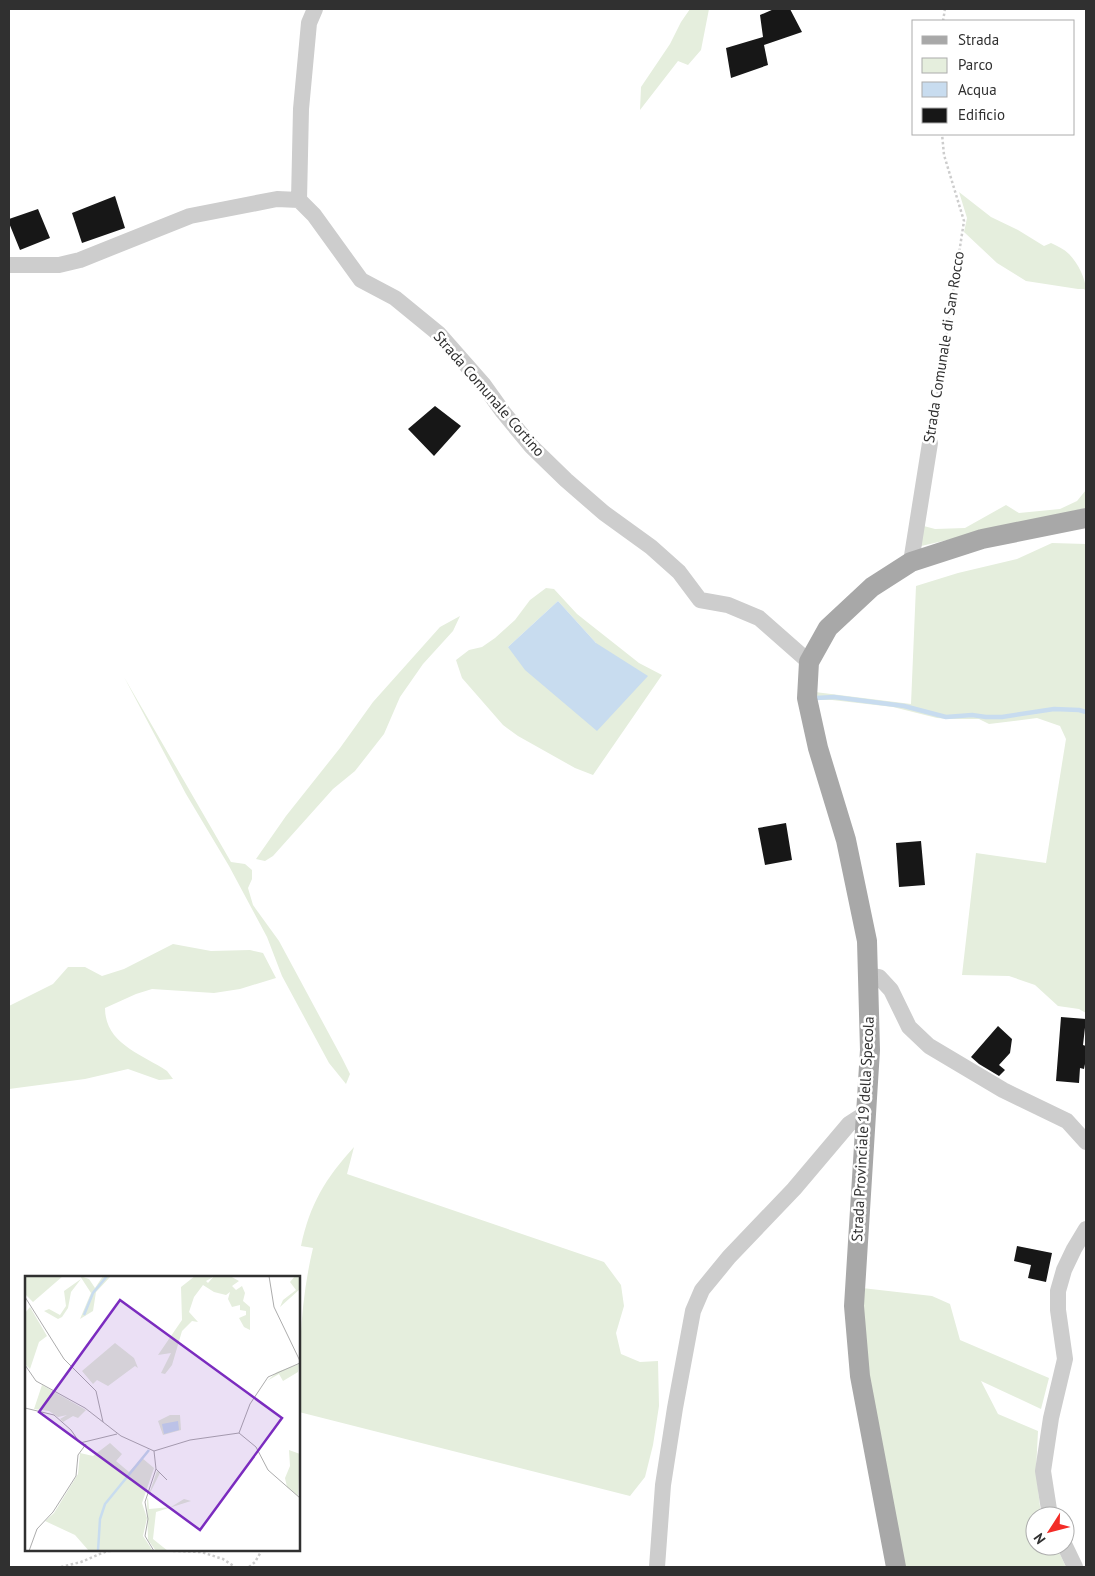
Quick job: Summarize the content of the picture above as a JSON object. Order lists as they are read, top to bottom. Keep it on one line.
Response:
{"streets":{"main road":["Strada Provinciale 19 della Specola"],"street":["Strada Comunale di San Rocco","Strada Comunale Cortino"]},"crossings":[["Strada Comunale di San Rocco","Strada Provinciale 19 della Specola"],["Strada Comunale Cortino","Strada Provinciale 19 della Specola"]],"legend":["Strada","Parco","Acqua","Edificio"],"north":"bottom left"}
